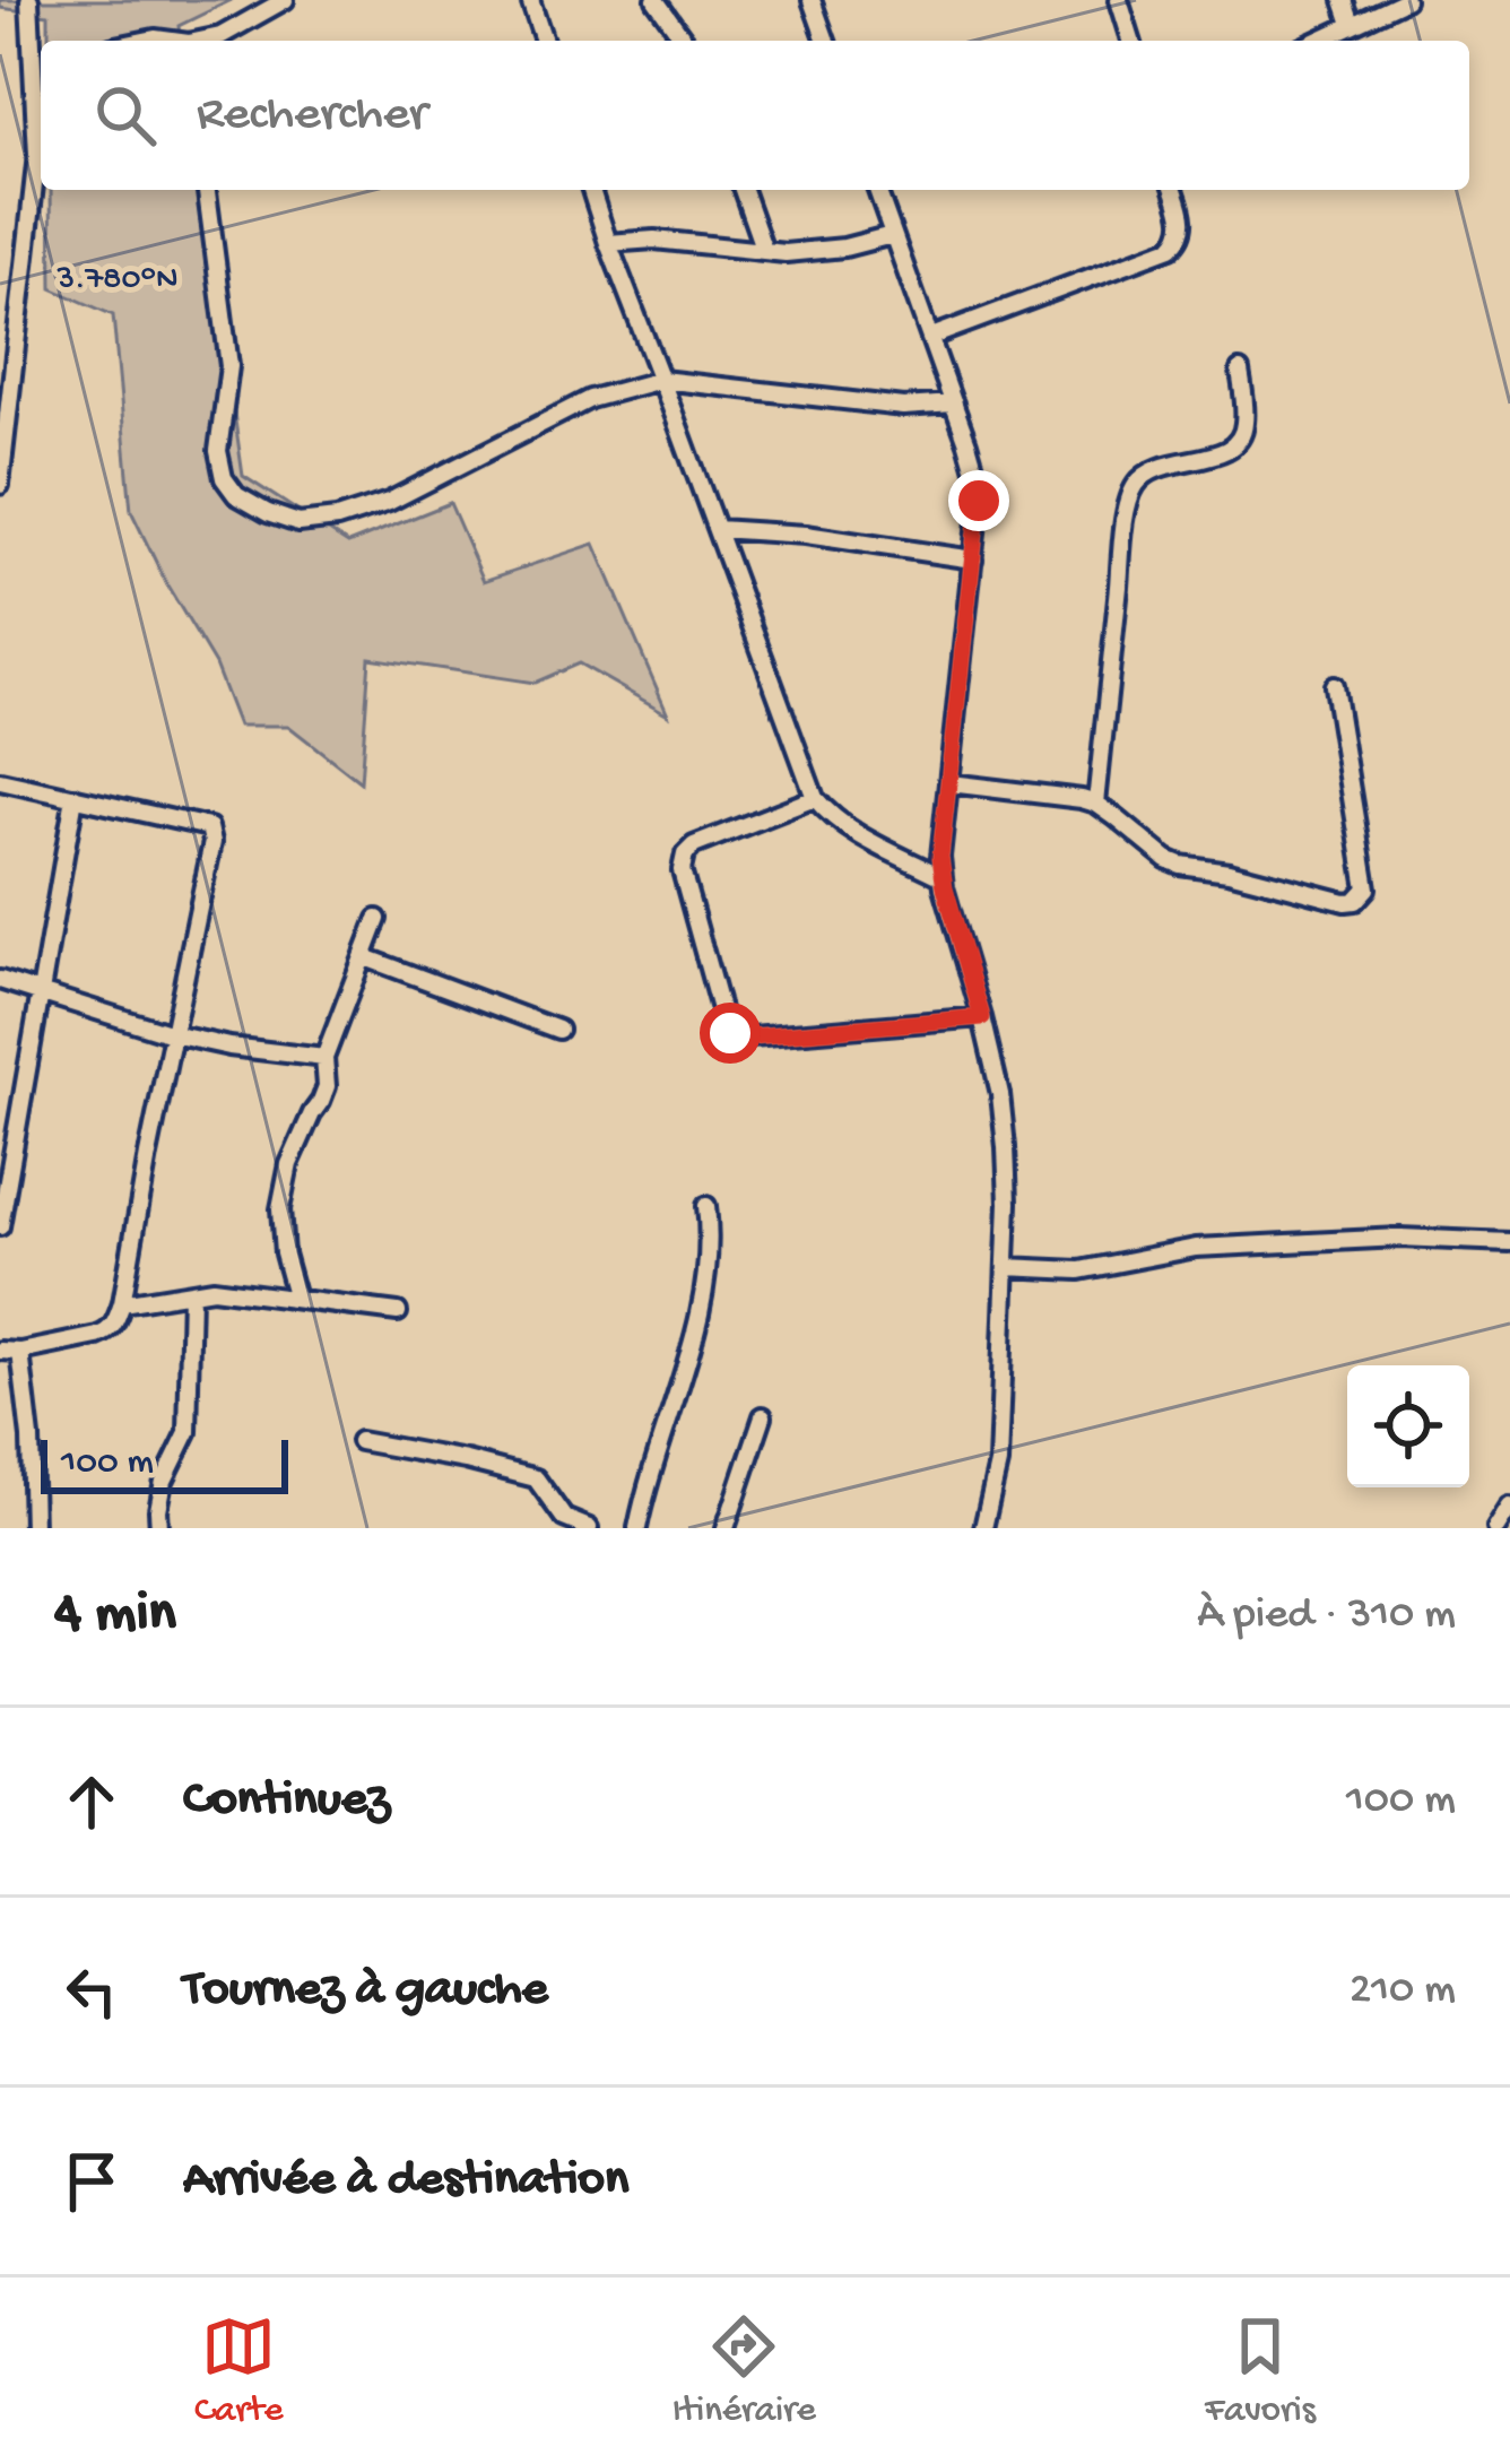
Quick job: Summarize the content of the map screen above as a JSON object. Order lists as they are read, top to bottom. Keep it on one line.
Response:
{"scale_bar":"100 m","page":{"search":"Rechercher","scale":"100 m","heading":["4 min","À pied · 310 m"],"list":[["Continuez","100 m"],["Tournez à gauche","210 m"],"Arrivée à destination"],"nav":["Carte","Itinéraire","Favoris"]},"coordinates":["3.780°N"]}
